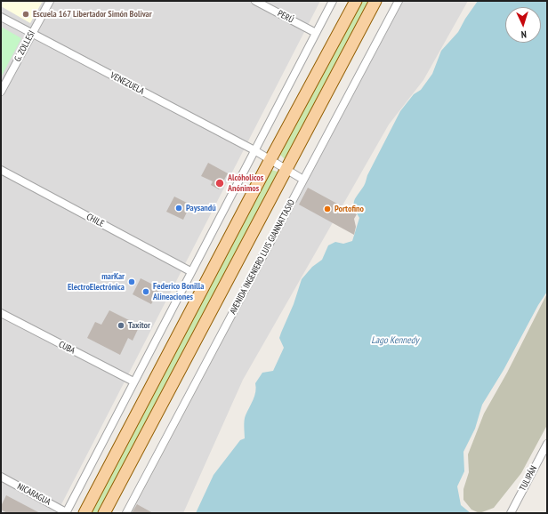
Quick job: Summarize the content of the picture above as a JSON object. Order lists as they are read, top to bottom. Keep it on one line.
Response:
{"streets":{"street":["PERÚ","G. ZOLLESI","VENEZUELA","CHILE","AVENIDA INGENIERO LUIS GIANNATTASIO","CUBA","TULIPÁN","NICARAGUA"]},"crossings":[["G. ZOLLESI","VENEZUELA"],["VENEZUELA","AVENIDA INGENIERO LUIS GIANNATTASIO"]],"water":["Lago Kennedy"],"places":["Escuela 167 Libertador Simón Bolivar","Alcóholicos Anónimos","Paysandú","Portofino","marKar ElectroElectrónica","Federico Bonilla Alineaciones","Taxitor"],"north":"bottom"}
